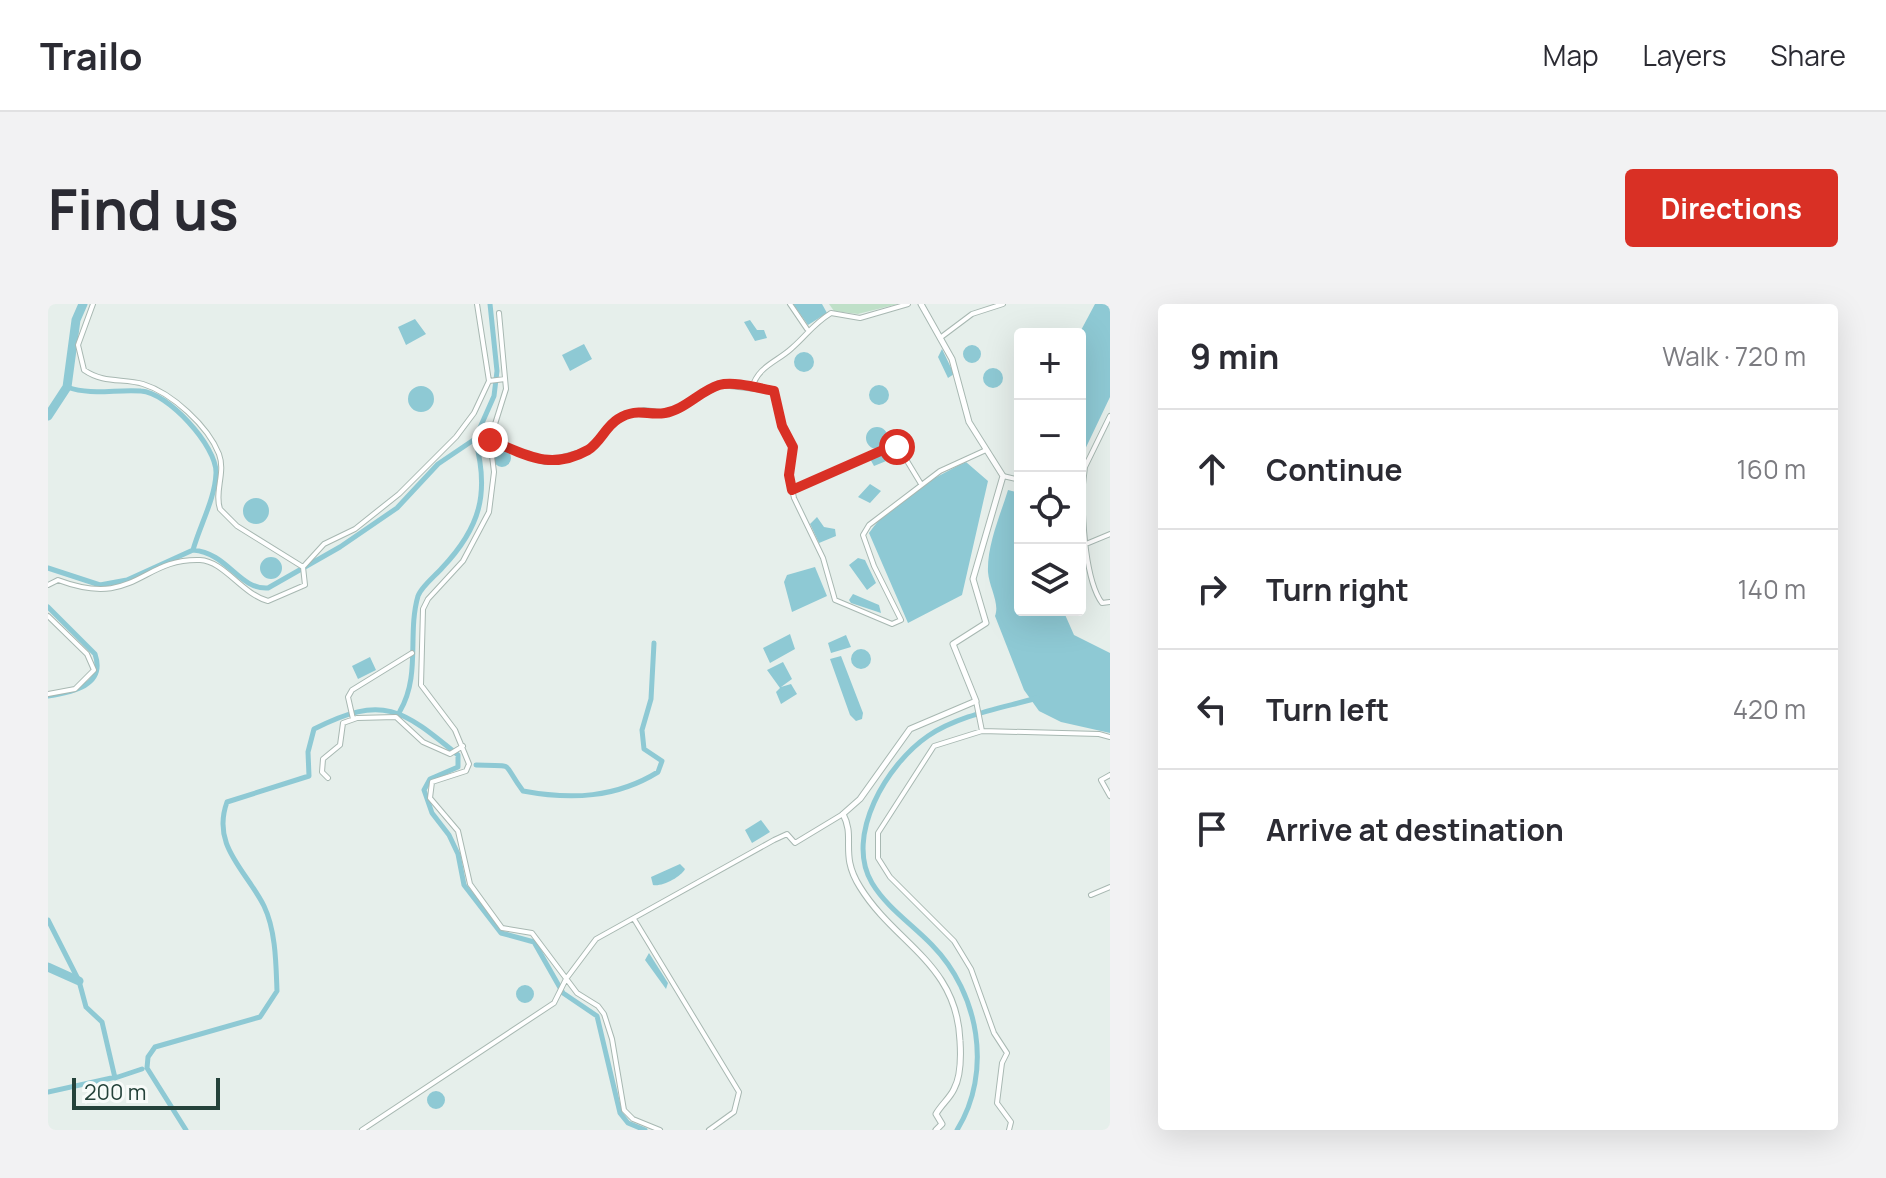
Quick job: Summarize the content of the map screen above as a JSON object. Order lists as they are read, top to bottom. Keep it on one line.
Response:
{"scale_bar":"200 m","page":{"header":"Trailo","nav":["Map","Layers","Share"],"buttons":"Directions","title":"Find us","heading":["9 min","Walk · 720 m"],"map_buttons":["+","−"],"list":[["Continue","160 m"],["Turn right","140 m"],["Turn left","420 m"],"Arrive at destination"],"scale":"200 m"}}
